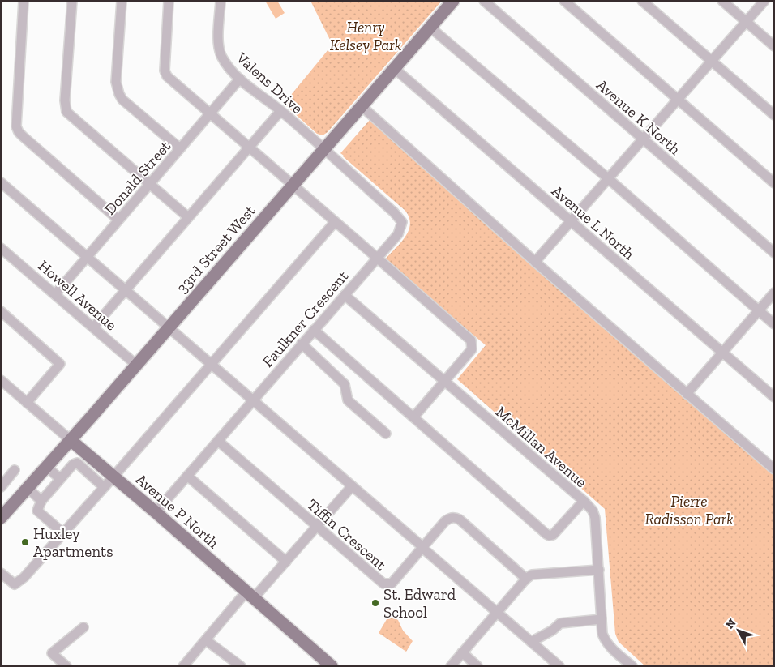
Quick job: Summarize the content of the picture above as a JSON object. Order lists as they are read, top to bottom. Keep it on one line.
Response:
{"streets":{"main road":["33rd Street West","Avenue P North"],"street":["Valens Drive","Avenue K North","Donald Street","Avenue L North","Howell Avenue","Faulkner Crescent","McMillan Avenue","Tiffin Crescent"]},"crossings":[["Valens Drive","Donald Street"],["Valens Drive","33rd Street West"],["Valens Drive","Faulkner Crescent"],["Donald Street","Howell Avenue"],["Avenue L North","33rd Street West"],["33rd Street West","Howell Avenue"],["33rd Street West","Faulkner Crescent"],["33rd Street West","Avenue P North"],["Faulkner Crescent","McMillan Avenue"],["Faulkner Crescent","Avenue P North"],["Faulkner Crescent","Tiffin Crescent"]],"parks":["Henry Kelsey Park","Pierre Radisson Park"],"places":["Huxley Apartments","St. Edward School"],"north":"top left"}
